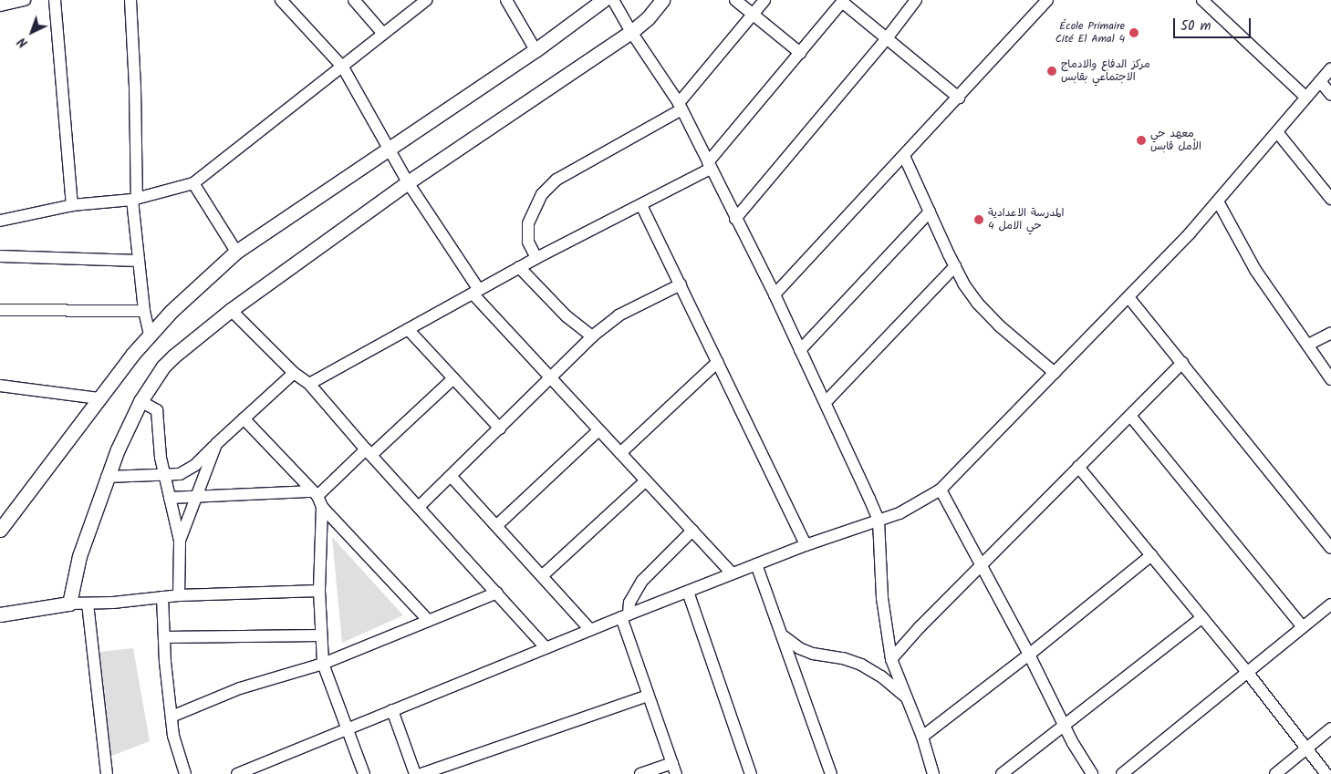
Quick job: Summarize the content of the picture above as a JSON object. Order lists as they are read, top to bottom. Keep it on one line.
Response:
{"places":["École Primaire Cité El Amal 4","مركز الدفاع والادماج الاجتماعي بقابس","معهد حي الأمل قابس","المدرسة الاعدادية حي الامل 4"],"scale_bar":"50 m","north":"bottom left"}
